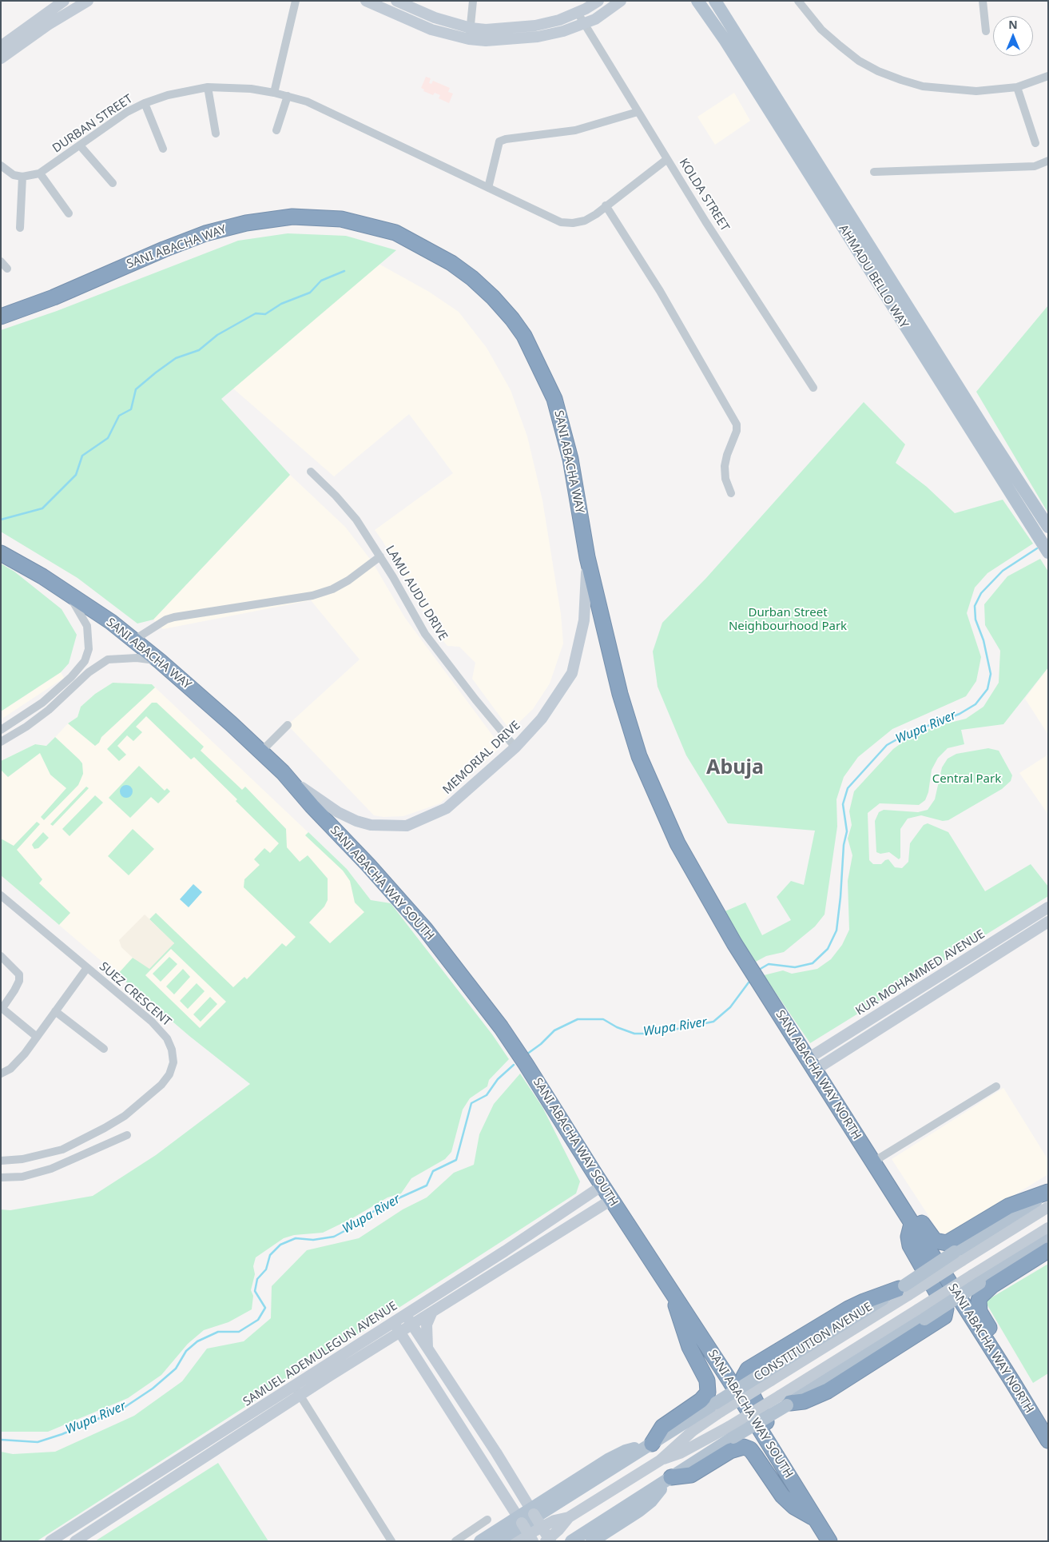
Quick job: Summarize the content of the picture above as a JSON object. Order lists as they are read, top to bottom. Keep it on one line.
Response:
{"streets":{"highway":["SANI ABACHA WAY","SANI ABACHA WAY SOUTH","SANI ABACHA WAY NORTH"],"main road":["AHMADU BELLO WAY","MEMORIAL DRIVE","KUR MOHAMMED AVENUE","CONSTITUTION AVENUE","SAMUEL ADEMULEGUN AVENUE"],"street":["DURBAN STREET","KOLDA STREET","LAMU AUDU DRIVE","SUEZ CRESCENT"]},"crossings":[["DURBAN STREET","KOLDA STREET"],["SANI ABACHA WAY","MEMORIAL DRIVE"],["SANI ABACHA WAY","SANI ABACHA WAY SOUTH"],["SANI ABACHA WAY","SANI ABACHA WAY NORTH"],["LAMU AUDU DRIVE","MEMORIAL DRIVE"],["MEMORIAL DRIVE","SANI ABACHA WAY SOUTH"],["SANI ABACHA WAY SOUTH","SAMUEL ADEMULEGUN AVENUE"],["KUR MOHAMMED AVENUE","SANI ABACHA WAY NORTH"]],"districts":["Abuja"],"water":["Wupa River"],"parks":["Durban Street Neighbourhood Park","Central Park"],"north":"top"}
